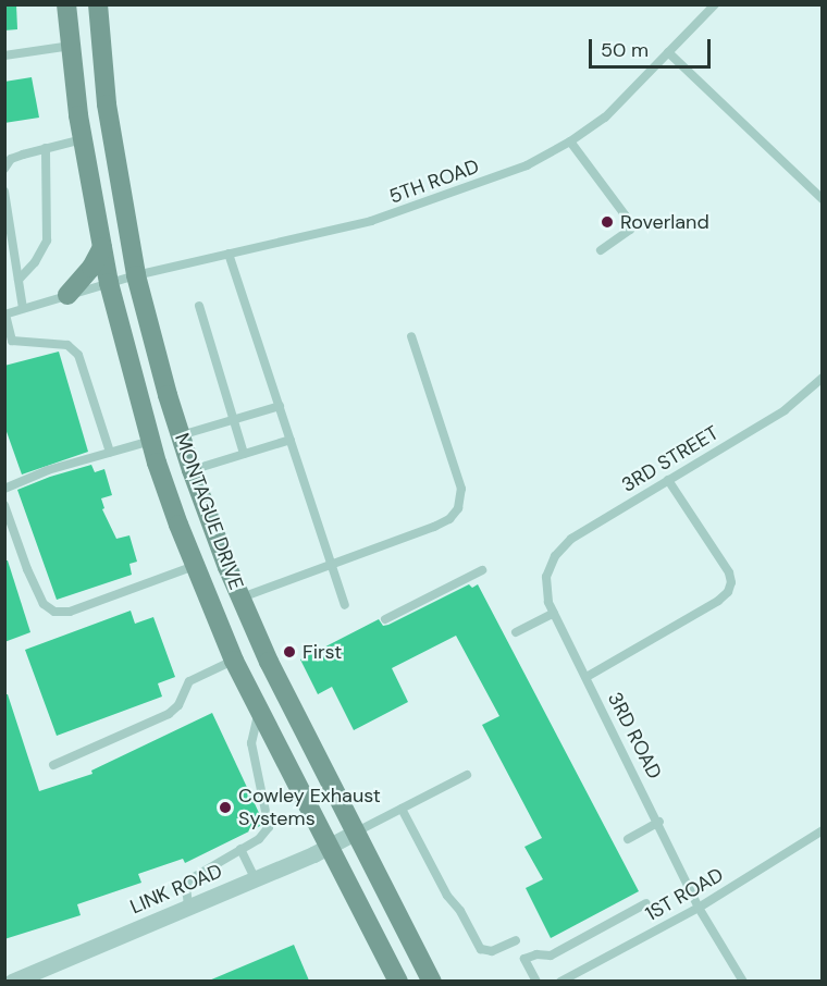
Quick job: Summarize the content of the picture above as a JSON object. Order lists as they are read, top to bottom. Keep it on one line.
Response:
{"streets":{"main road":["MONTAGUE DRIVE"],"street":["LINK ROAD"],"lane":["5TH ROAD","3RD STREET","3RD ROAD","1ST ROAD"]},"crossings":[["5TH ROAD","MONTAGUE DRIVE"],["3RD STREET","3RD ROAD"],["MONTAGUE DRIVE","LINK ROAD"],["3RD ROAD","1ST ROAD"]],"places":["Roverland","First","Cowley Exhaust Systems"],"scale_bar":"50 m"}
